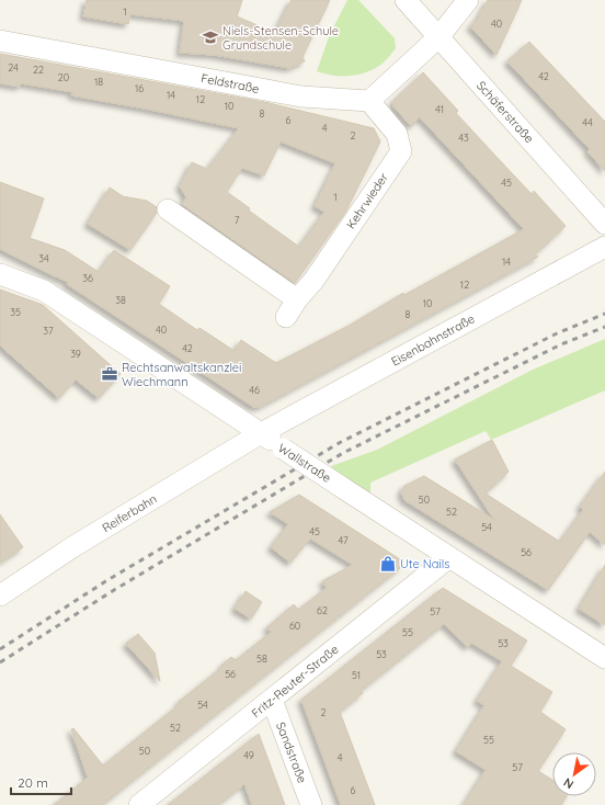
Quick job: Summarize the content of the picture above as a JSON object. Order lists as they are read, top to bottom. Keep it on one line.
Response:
{"streets":{"street":["Feldstraße","Schäferstraße","Kehrwieder","Eisenbahnstraße","Wallstraße","Reiferbahn","Fritz-Reuter-Straße","Sandstraße"]},"crossings":[["Feldstraße","Kehrwieder"],["Eisenbahnstraße","Wallstraße"],["Eisenbahnstraße","Reiferbahn"],["Wallstraße","Reiferbahn"],["Wallstraße","Fritz-Reuter-Straße"],["Fritz-Reuter-Straße","Sandstraße"]],"places":{"school or university":["Niels-Stensen-Schule Grundschule"],"office":["Rechtsanwaltskanzlei Wiechmann"],"shop":["Ute Nails"]},"house_numbers":["1","40","24","22","42","20","18","16","14","12","10","41","8","6","44","4","2","43","45","1","7","34","14","36","12","38","10","35","8","40","37","42","39","46","50","52","54","45","47","56","62","57","60","55","53","53","58","56","51","54","2","52","55","50","49","4","57","6"],"scale_bar":"20 m","north":"bottom left"}
